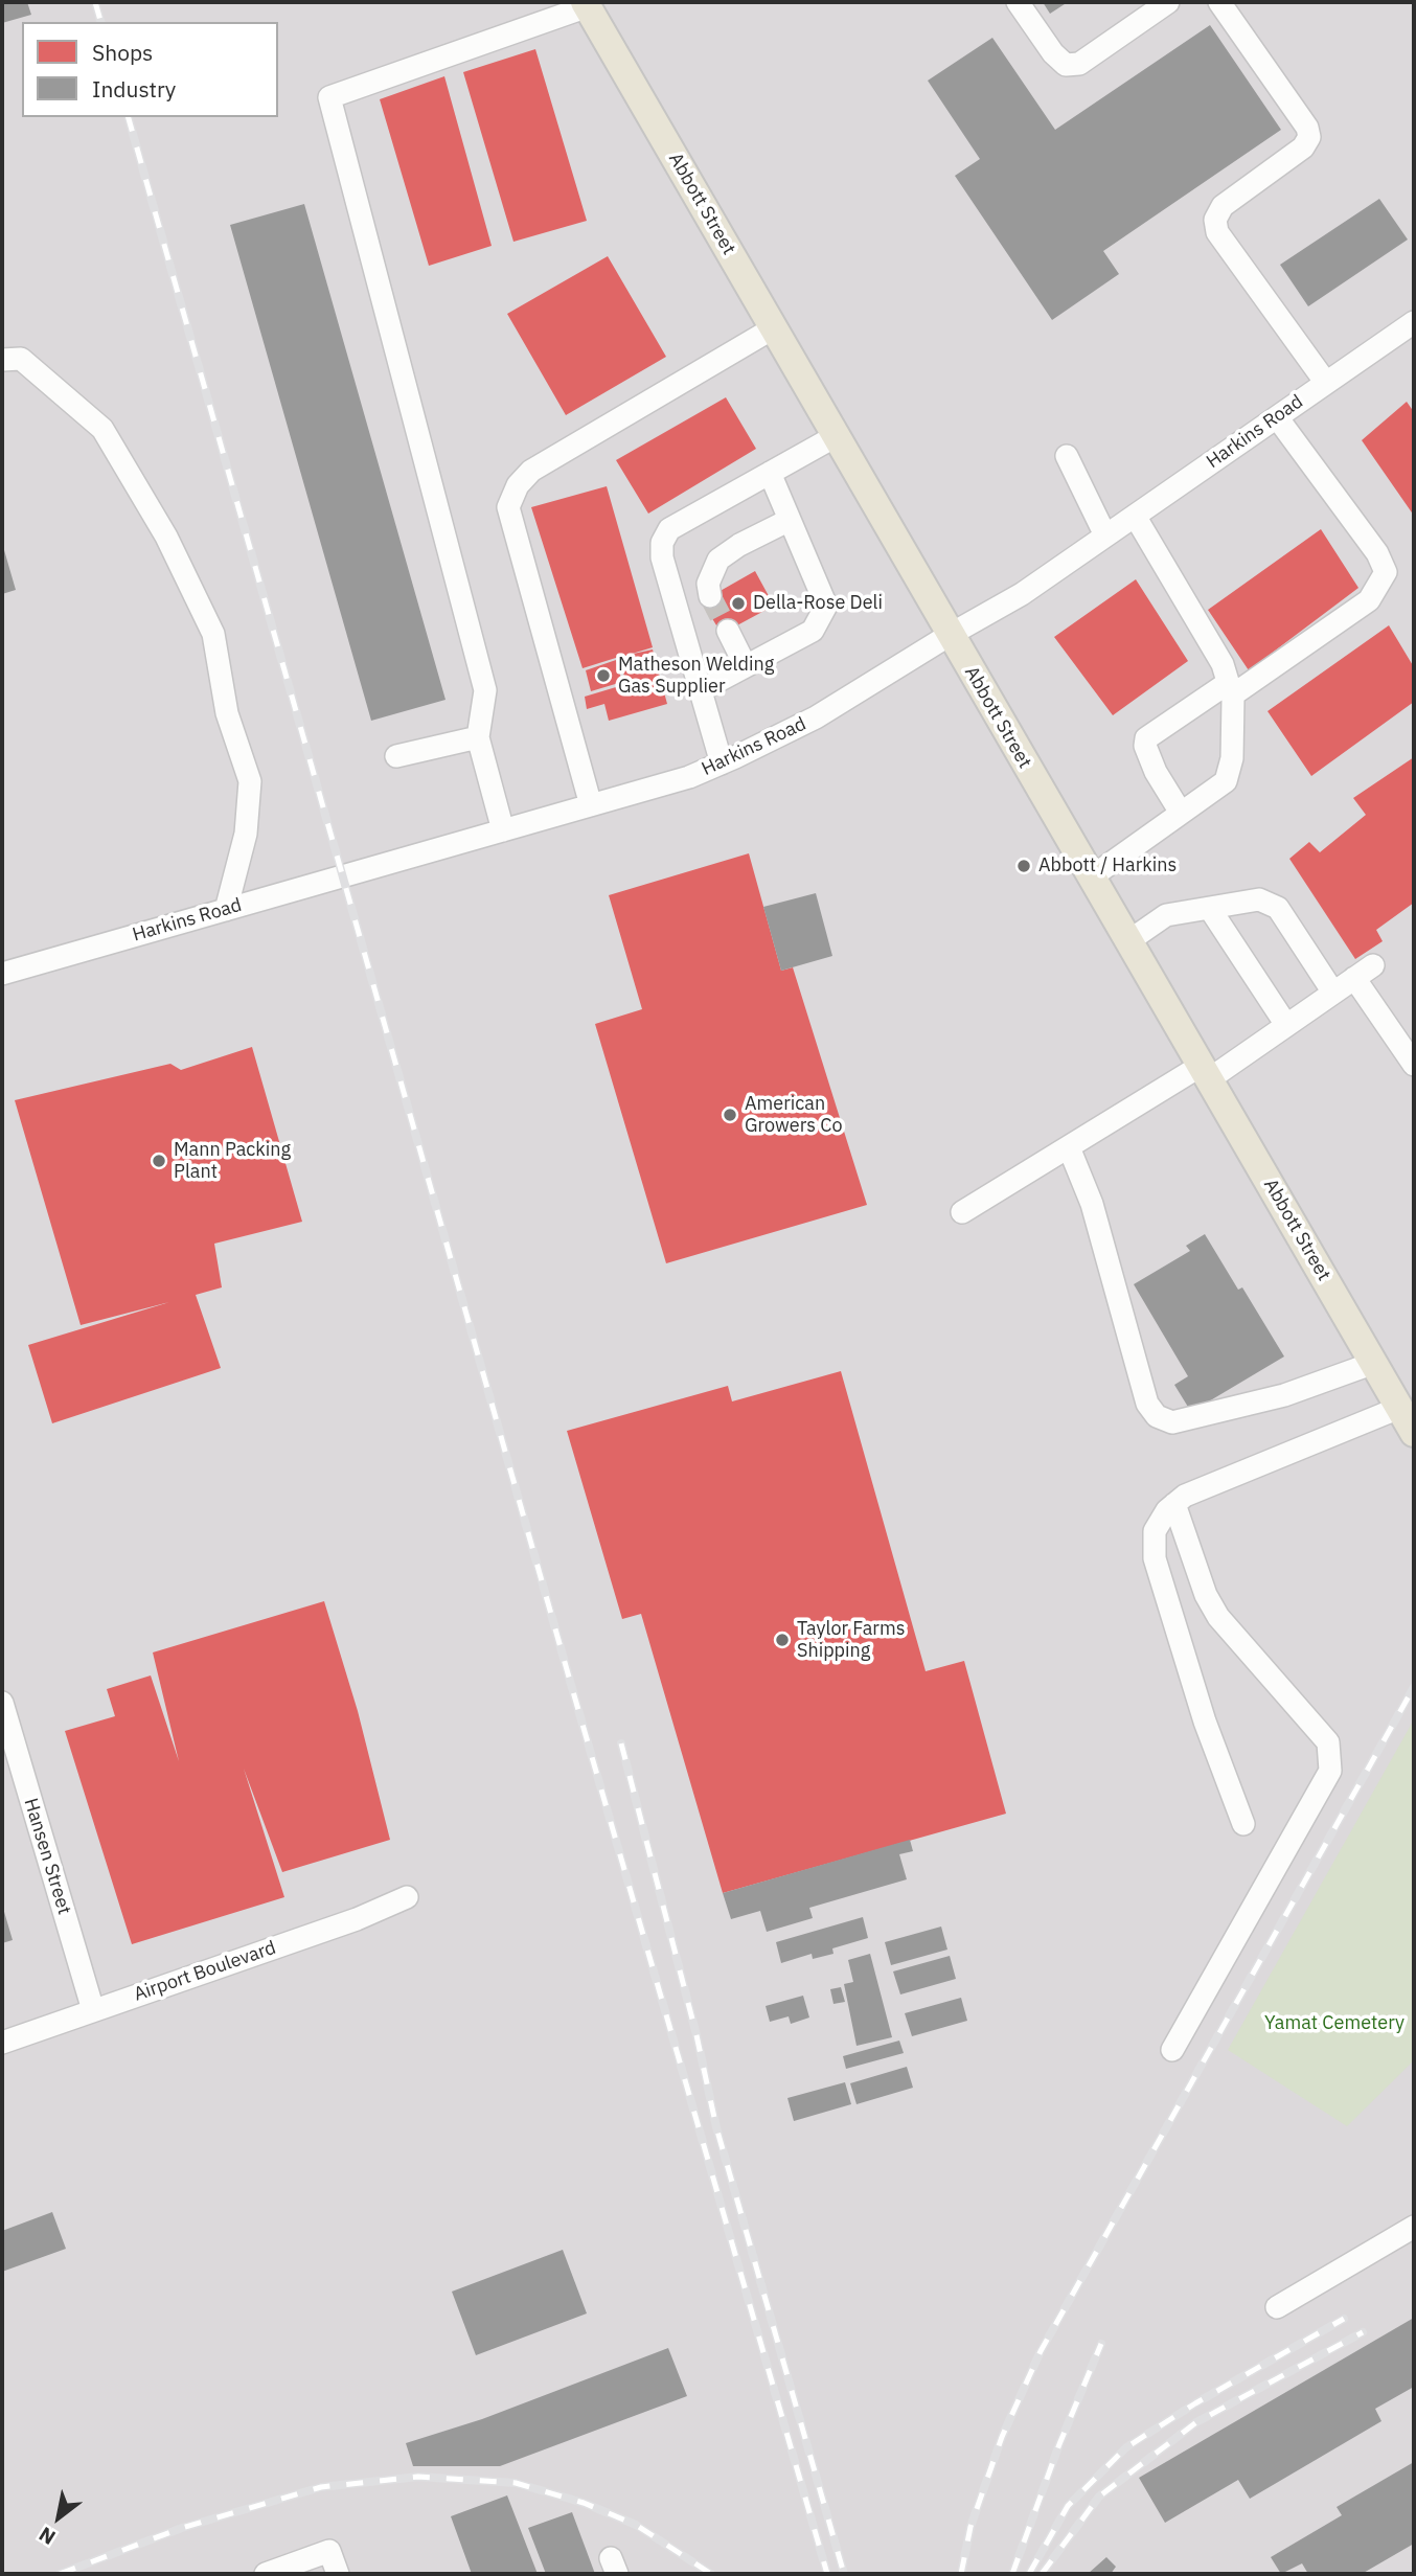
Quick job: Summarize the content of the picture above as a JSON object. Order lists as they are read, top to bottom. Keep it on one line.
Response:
{"streets":{"main road":["Abbott Street"],"street":["Harkins Road","Hansen Street","Airport Boulevard"]},"crossings":[["Abbott Street","Harkins Road"],["Hansen Street","Airport Boulevard"]],"parks":["Yamat Cemetery"],"places":["Della-Rose Deli","Matheson Welding Gas Supplier","Abbott / Harkins","American Growers Co","Mann Packing Plant","Taylor Farms Shipping"],"legend":["Shops","Industry"],"north":"bottom left"}
